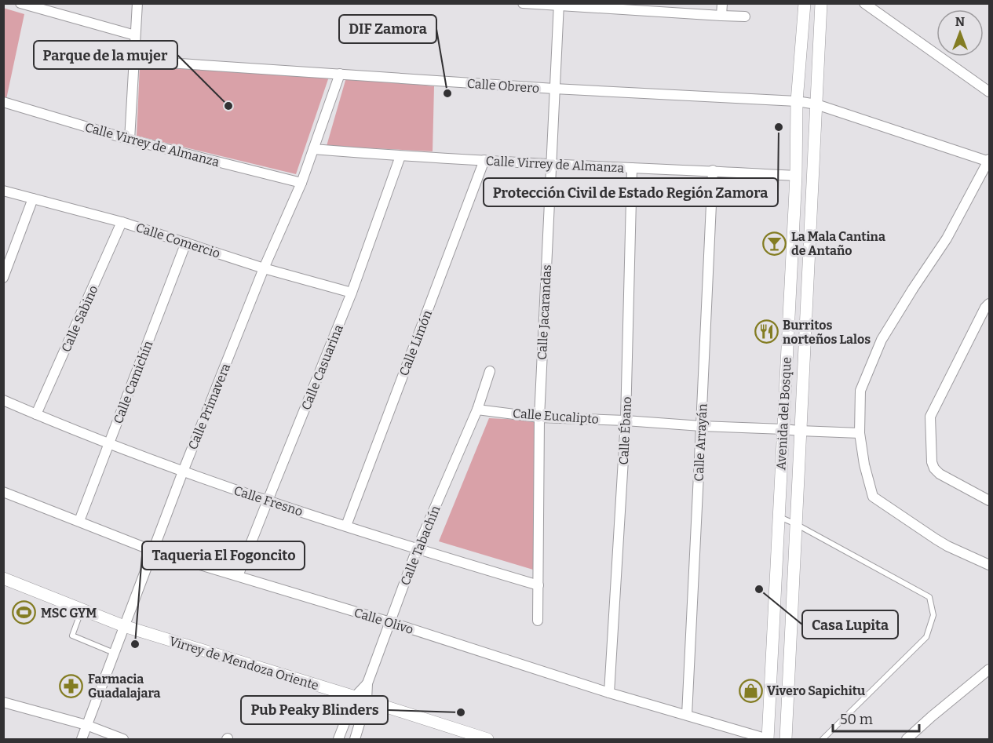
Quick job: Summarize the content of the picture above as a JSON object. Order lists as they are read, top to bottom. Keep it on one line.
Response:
{"streets":{"street":["Calle Obrero","Calle Virrey de Almanza","Calle Comercio","Calle Jacarandas","Calle Sabino","Calle Limón","Calle Casuarina","Calle Camichín","Calle Primavera","Avenida del Bosque","Calle Eucalipto","Calle Ébano","Calle Arrayán","Calle Fresno","Calle Tabachín","Calle Olivo","Virrey de Mendoza Oriente"]},"crossings":[["Calle Obrero","Calle Jacarandas"],["Calle Obrero","Calle Primavera"],["Calle Obrero","Avenida del Bosque"],["Calle Virrey de Almanza","Calle Jacarandas"],["Calle Virrey de Almanza","Calle Limón"],["Calle Virrey de Almanza","Calle Casuarina"],["Calle Virrey de Almanza","Calle Primavera"],["Calle Virrey de Almanza","Avenida del Bosque"],["Calle Virrey de Almanza","Calle Ébano"],["Calle Virrey de Almanza","Calle Arrayán"],["Calle Comercio","Calle Sabino"],["Calle Comercio","Calle Casuarina"],["Calle Comercio","Calle Camichín"],["Calle Comercio","Calle Primavera"],["Calle Jacarandas","Calle Eucalipto"],["Calle Jacarandas","Calle Fresno"],["Calle Sabino","Calle Fresno"],["Calle Limón","Calle Fresno"],["Calle Casuarina","Calle Fresno"],["Calle Casuarina","Calle Olivo"],["Calle Camichín","Calle Fresno"],["Calle Camichín","Calle Olivo"],["Calle Primavera","Calle Fresno"],["Calle Primavera","Calle Olivo"],["Calle Primavera","Virrey de Mendoza Oriente"],["Avenida del Bosque","Calle Eucalipto"],["Avenida del Bosque","Calle Olivo"],["Calle Eucalipto","Calle Ébano"],["Calle Eucalipto","Calle Arrayán"],["Calle Eucalipto","Calle Tabachín"],["Calle Ébano","Calle Olivo"],["Calle Arrayán","Calle Olivo"],["Calle Fresno","Calle Tabachín"],["Calle Tabachín","Calle Olivo"],["Calle Tabachín","Virrey de Mendoza Oriente"]],"places":{"other":["DIF Zamora","Parque de la mujer","Protección Civil de Estado Región Zamora","Casa Lupita","Taqueria El Fogoncito","Pub Peaky Blinders"],"bar":["La Mala Cantina de Antaño"],"restaurant":["Burritos norteños Lalos"],"sports":["MSC GYM"],"pharmacy":["Farmacia Guadalajara"],"shop":["Vivero Sapichitu"]},"scale_bar":"50 m","north":"top"}
